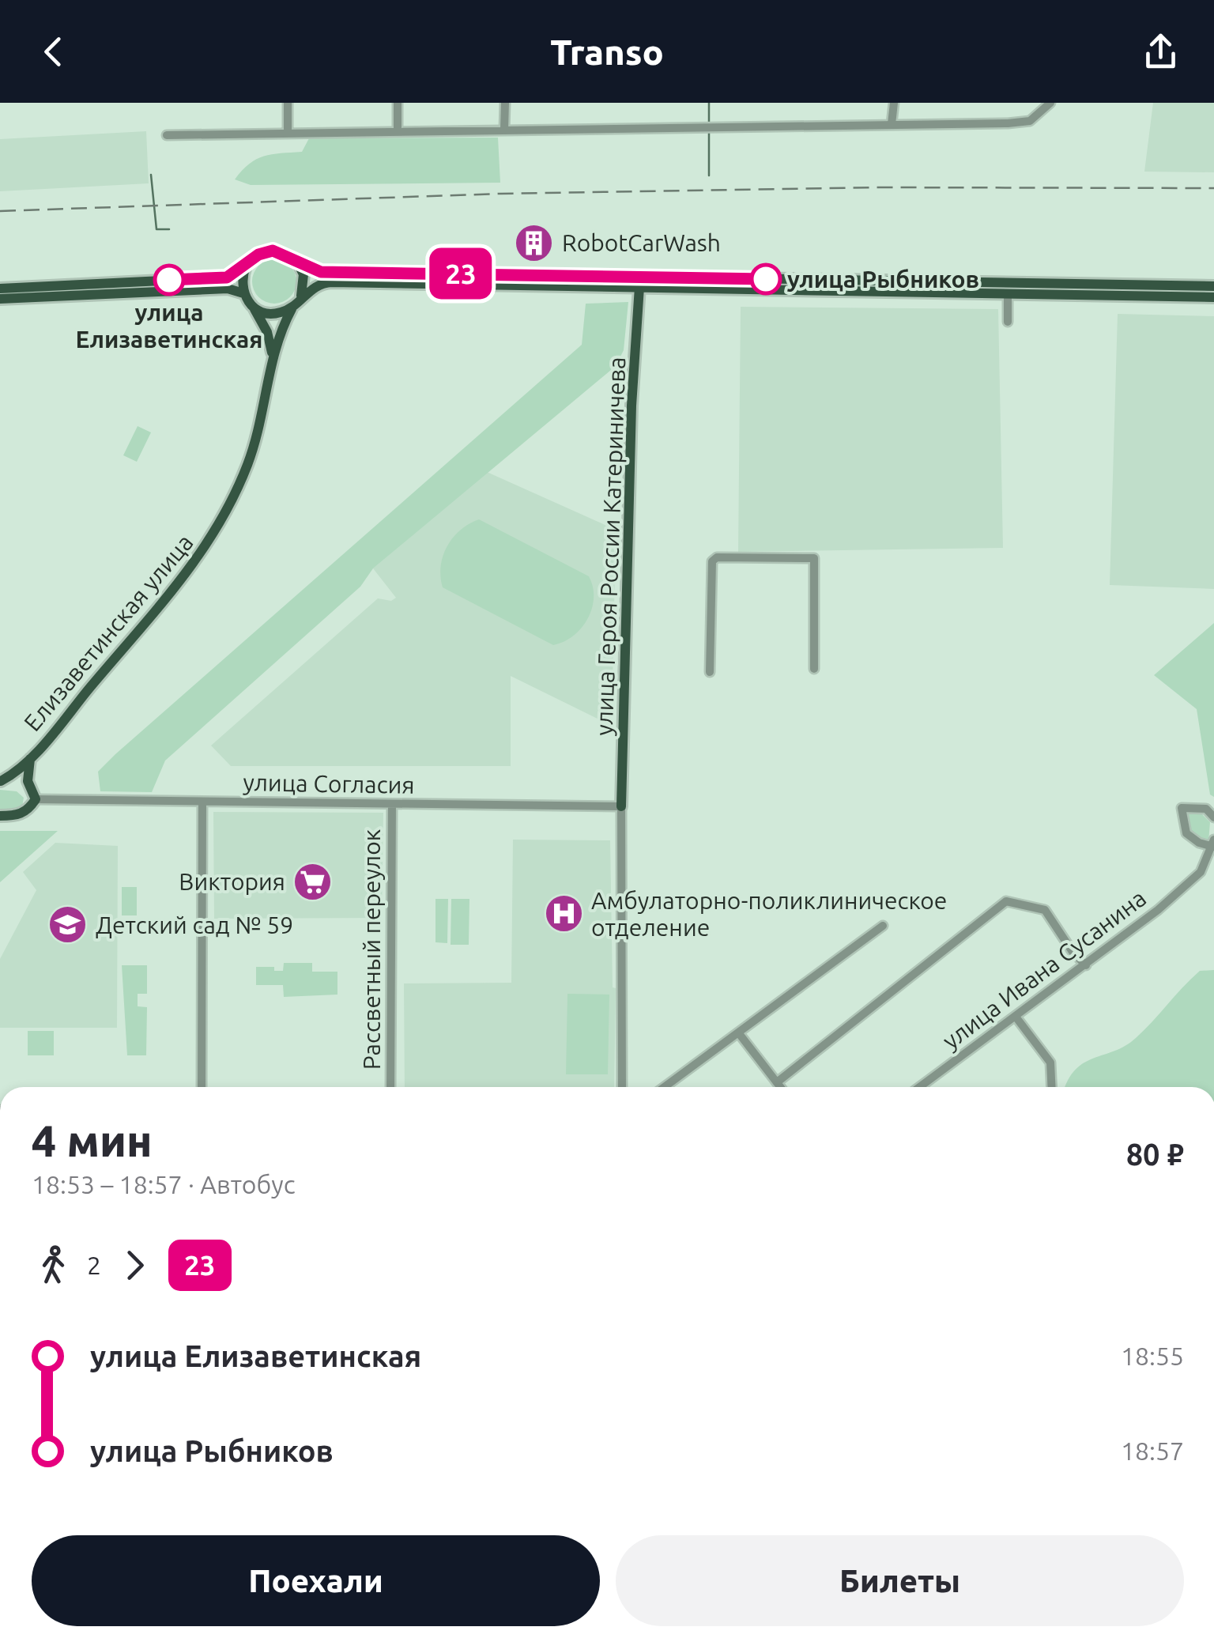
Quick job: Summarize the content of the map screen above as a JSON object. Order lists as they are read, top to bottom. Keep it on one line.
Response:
{"streets":{"main road":["улица Героя России Катериничева","Елизаветинская улица","улица Согласия"],"street":["Рассветный переулок","улица Ивана Сусанина"]},"crossings":[["улица Героя России Катериничева","улица Согласия"],["улица Согласия","Рассветный переулок"]],"places":{"building":["RobotCarWash"],"other":["улица Рыбников","улица Елизаветинская"],"supermarket":["Виктория"],"hospital":["Амбулаторно-поликлиническое отделение"],"school or university":["Детский сад № 59"]},"lines":["bus line 23"],"page":{"header":"Transo","on_map":"23","heading":["4 мин","18:53 – 18:57 · Автобус","80 ₽"],"legs":["2","23"],"list":[{"name":"улица Елизаветинская","value":"18:55"},{"name":"улица Рыбников","value":"18:57"}],"buttons":["Поехали","Билеты"]}}
